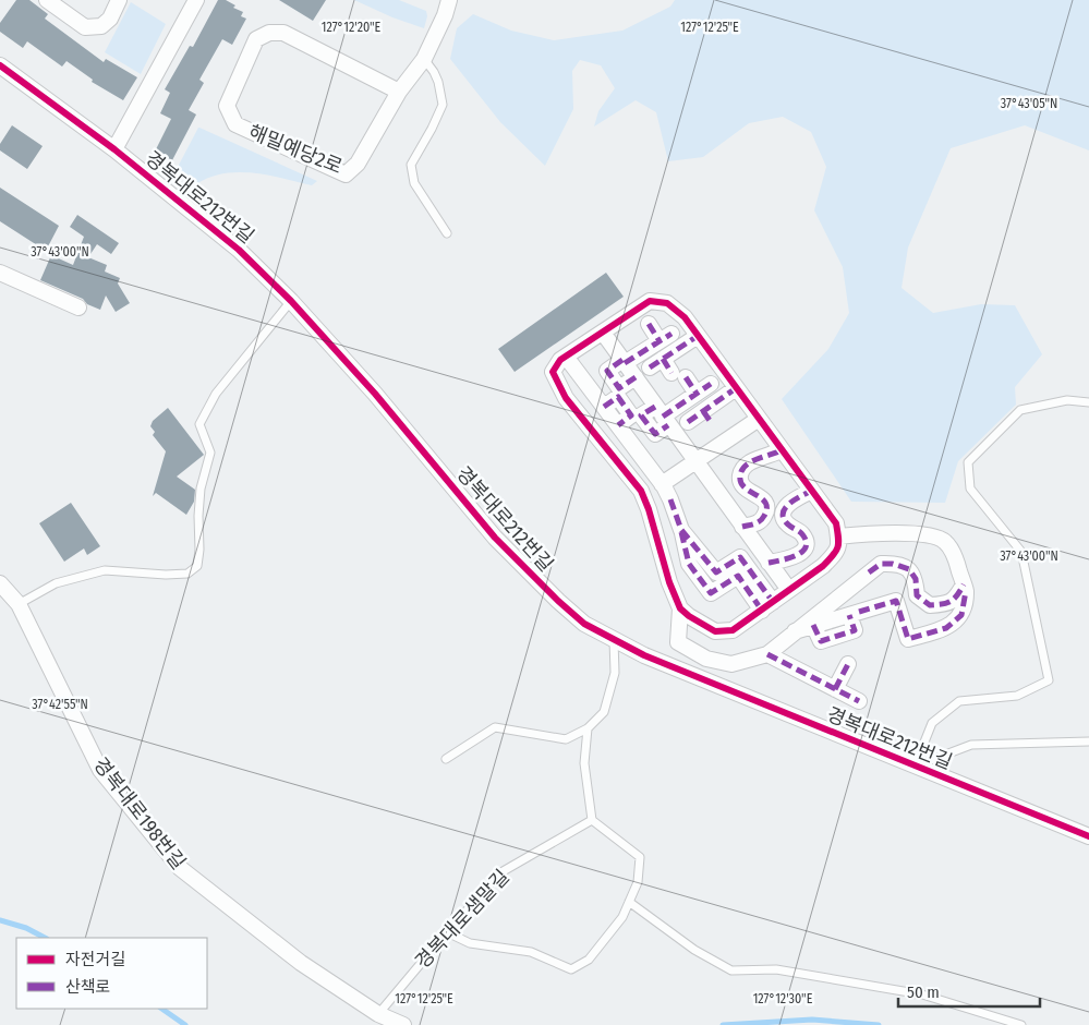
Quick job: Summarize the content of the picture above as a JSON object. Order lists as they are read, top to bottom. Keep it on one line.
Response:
{"streets":{"street":["해밀예당2로","경복대로212번길","경복대로198번길"],"lane":["경복대로샘말길"]},"crossings":[["경복대로198번길","경복대로샘말길"]],"legend":["자전거길","산책로"],"scale_bar":"50 m","coordinates":["127°12'20\"E","127°12'25\"E","37°43'05\"N","37°43'00\"N","37°42'55\"N","127°12'30\"E"]}
